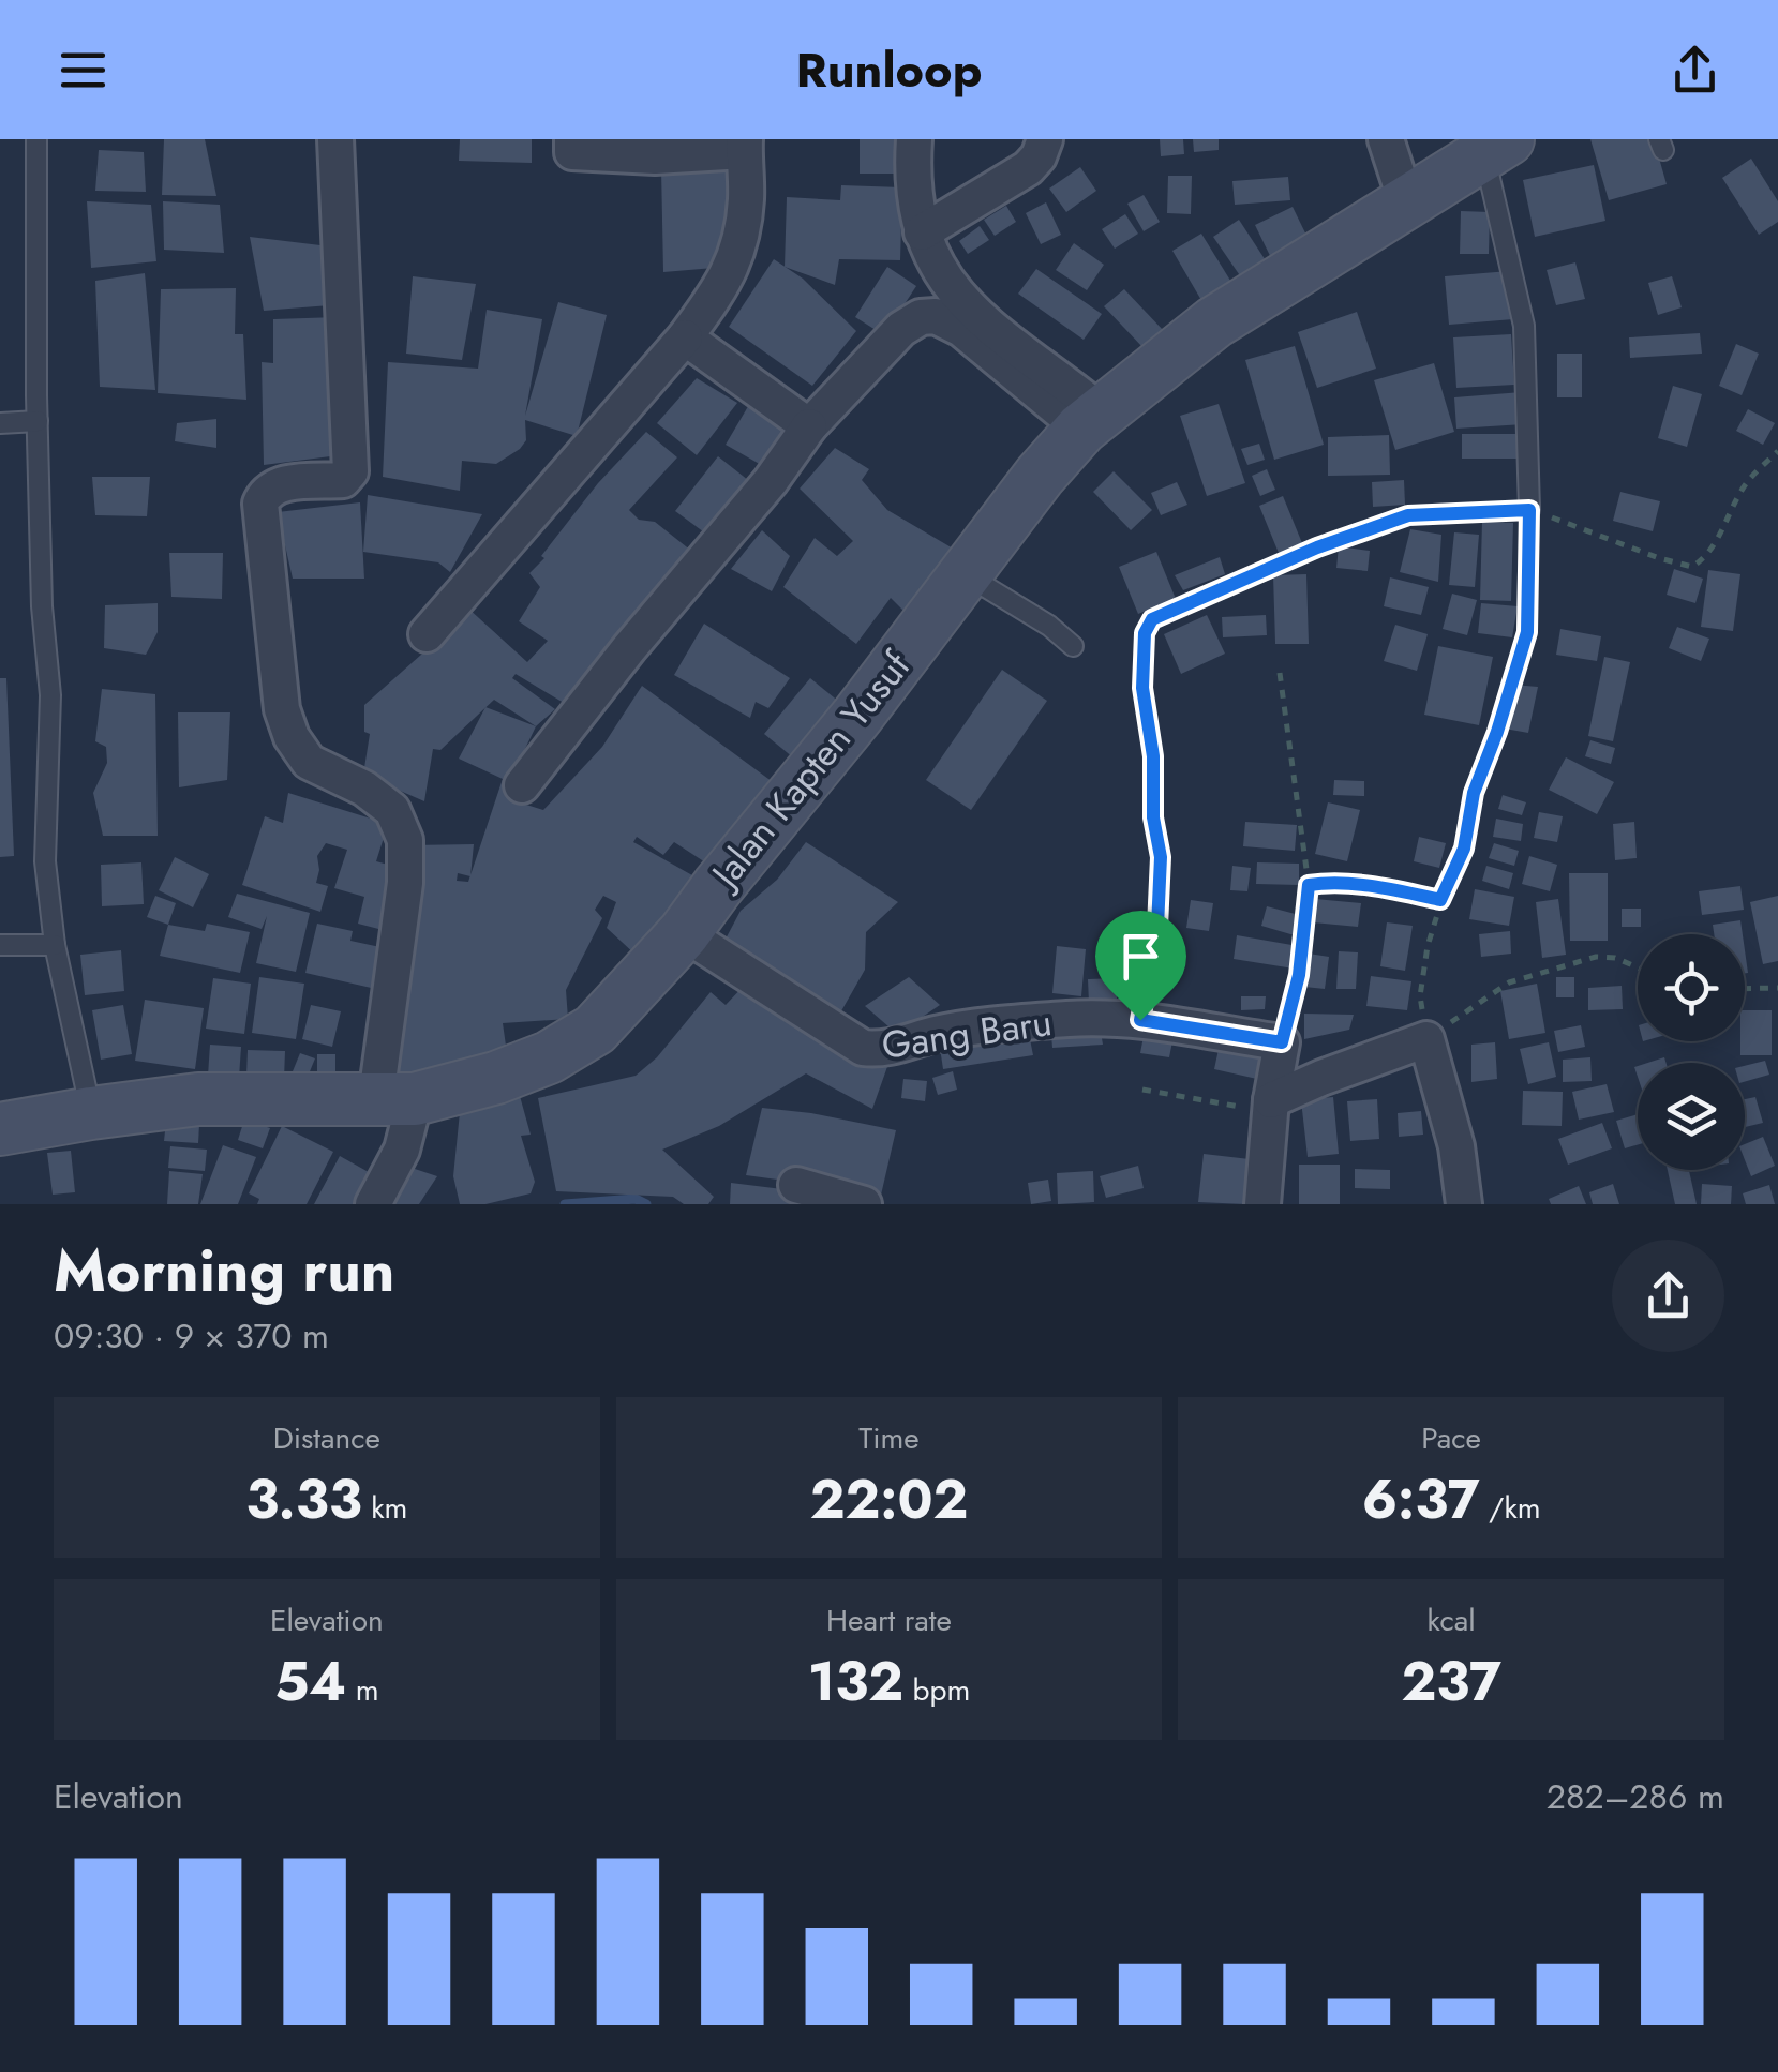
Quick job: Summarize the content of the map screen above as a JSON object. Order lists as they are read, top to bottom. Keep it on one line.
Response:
{"streets":{"main road":["Jalan Kapten Yusuf"],"street":["Gang Baru"]},"crossings":[["Jalan Kapten Yusuf","Gang Baru"]],"page":{"header":"Runloop","heading":["Morning run","09:30 · 9 × 370 m"],"stats":[["Distance","3.33 km"],["Time","22:02"],["Pace","6:37 /km"],["Elevation","54 m"],["Heart rate","132 bpm"],["kcal","237"]],"chart":["Elevation","282–286 m"]}}
